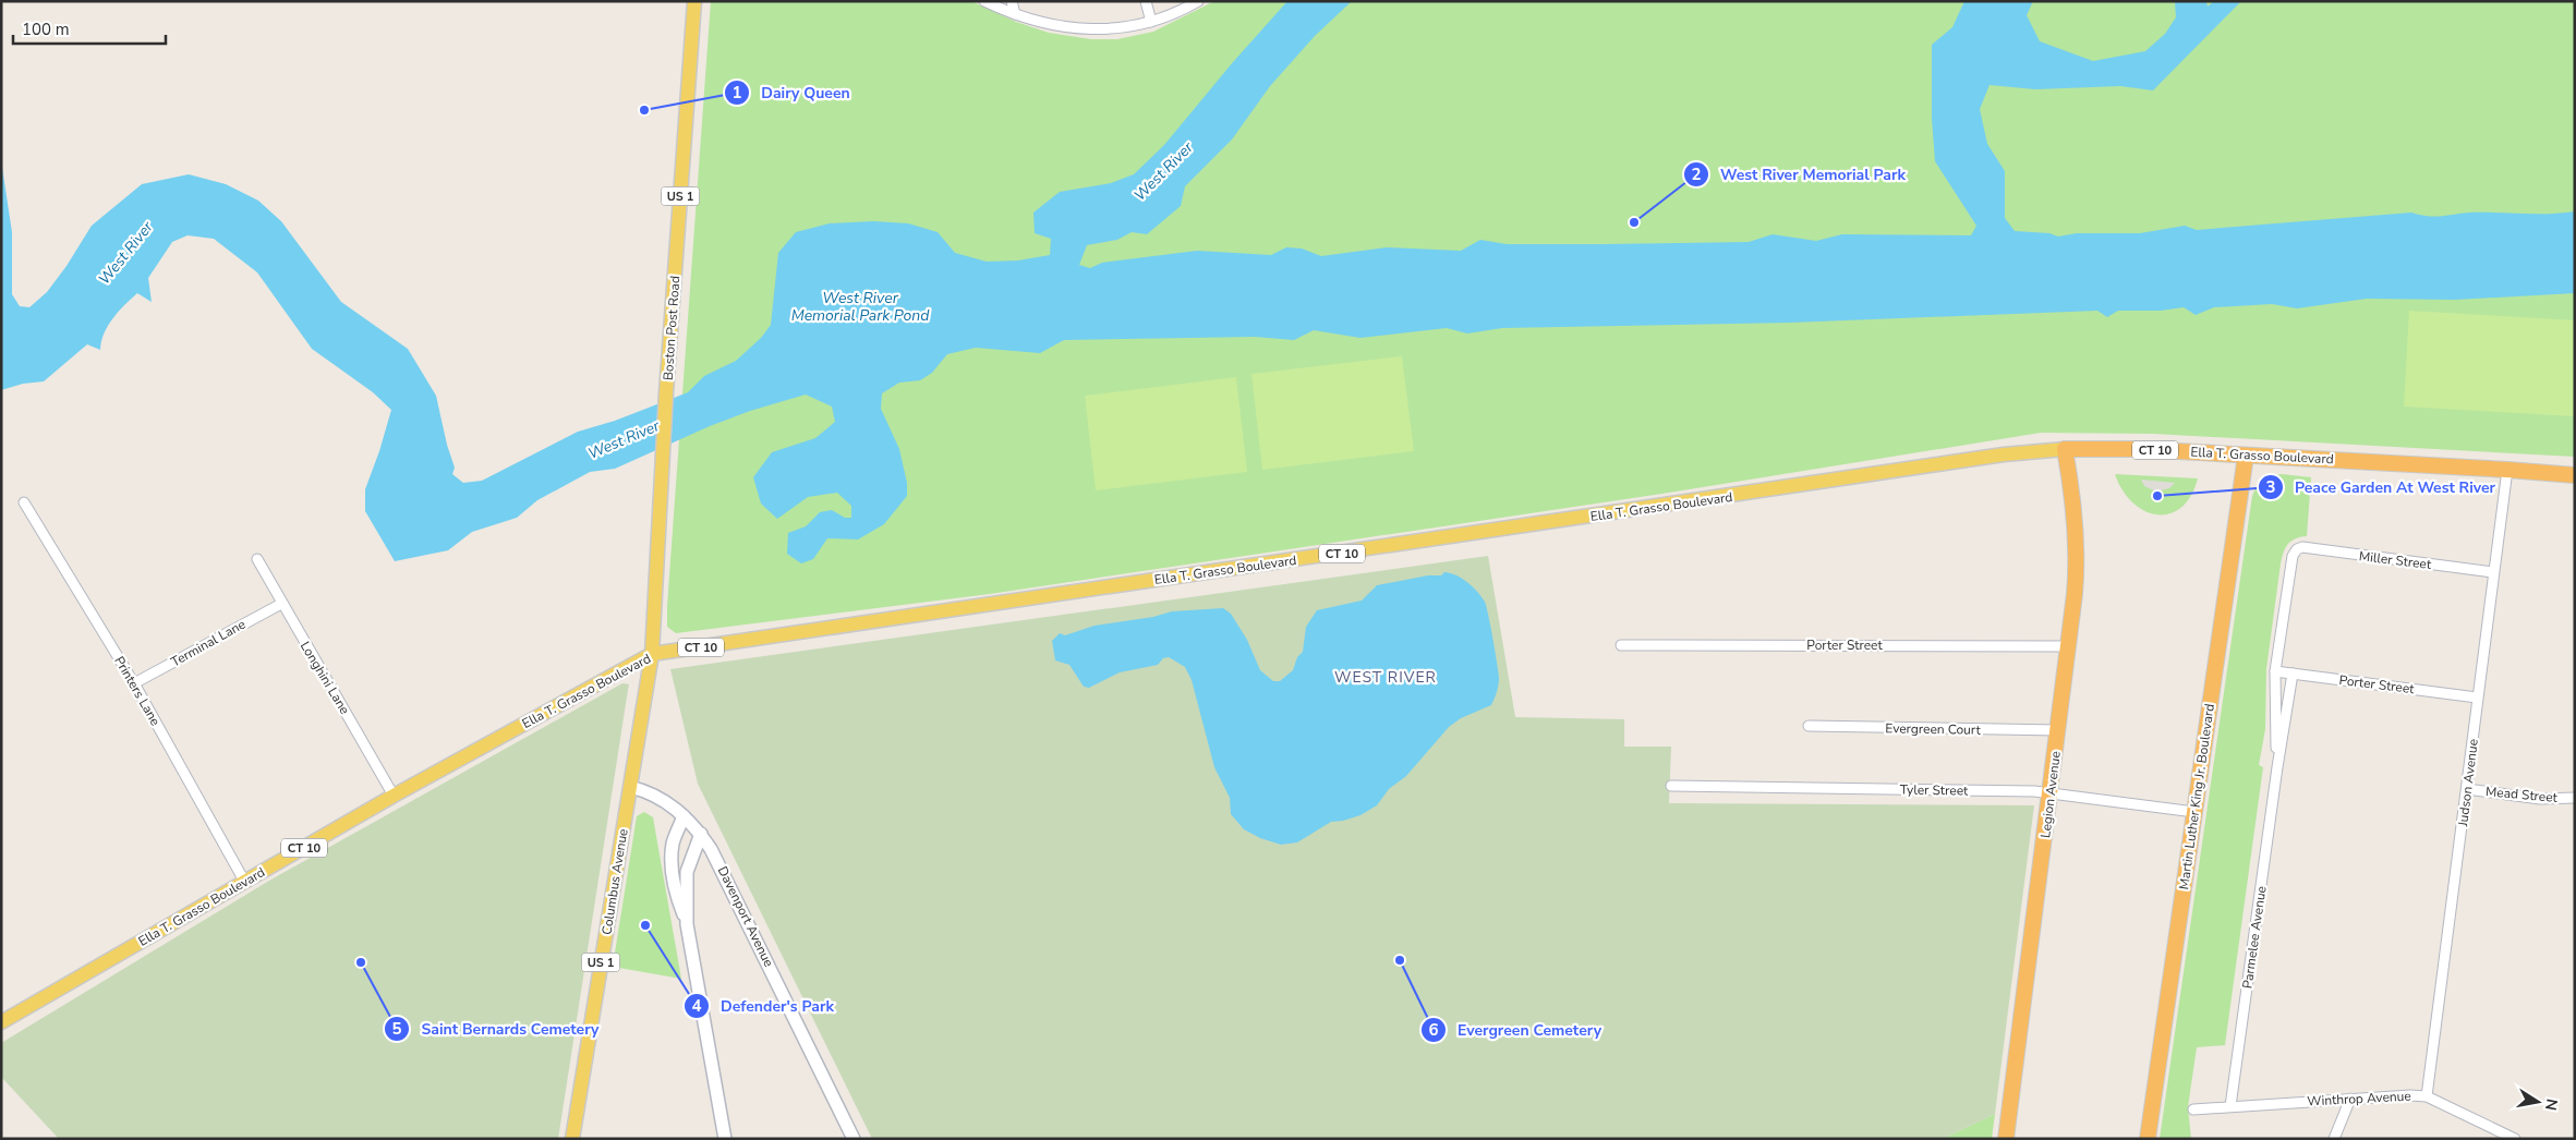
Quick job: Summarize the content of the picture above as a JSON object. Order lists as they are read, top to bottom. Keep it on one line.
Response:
{"streets":{"highway":["CT 10","Ella T. Grasso Boulevard","Legion Avenue","Martin Luther King Jr. Boulevard"],"main road":["US 1","Boston Post Road","Columbus Avenue","Davenport Avenue"],"street":["Miller Street","Terminal Lane","Porter Street","Longhini Lane","Printers Lane","Evergreen Court","Judson Avenue","Tyler Street","Mead Street","Parmelee Avenue","Winthrop Avenue"]},"crossings":[["US 1","Boston Post Road"],["US 1","Ella T. Grasso Boulevard"],["US 1","Columbus Avenue"],["US 1","Davenport Avenue"],["Boston Post Road","Ella T. Grasso Boulevard"],["Ella T. Grasso Boulevard","Longhini Lane"],["Ella T. Grasso Boulevard","Printers Lane"],["Ella T. Grasso Boulevard","Judson Avenue"],["Ella T. Grasso Boulevard","Legion Avenue"],["Ella T. Grasso Boulevard","Martin Luther King Jr. Boulevard"],["Miller Street","Judson Avenue"],["Miller Street","Parmelee Avenue"],["Terminal Lane","Longhini Lane"],["Terminal Lane","Printers Lane"],["Porter Street","Judson Avenue"],["Porter Street","Legion Avenue"],["Porter Street","Parmelee Avenue"],["Evergreen Court","Legion Avenue"],["Judson Avenue","Mead Street"],["Judson Avenue","Winthrop Avenue"],["Tyler Street","Legion Avenue"],["Tyler Street","Martin Luther King Jr. Boulevard"],["Columbus Avenue","Davenport Avenue"],["Parmelee Avenue","Winthrop Avenue"]],"districts":["WEST RIVER"],"water":["West River","West River Memorial Park Pond"],"places":["Dairy Queen","West River Memorial Park","Peace Garden At West River","Defender's Park","Evergreen Cemetery","Saint Bernards Cemetery"],"scale_bar":"100 m","north":"right"}
